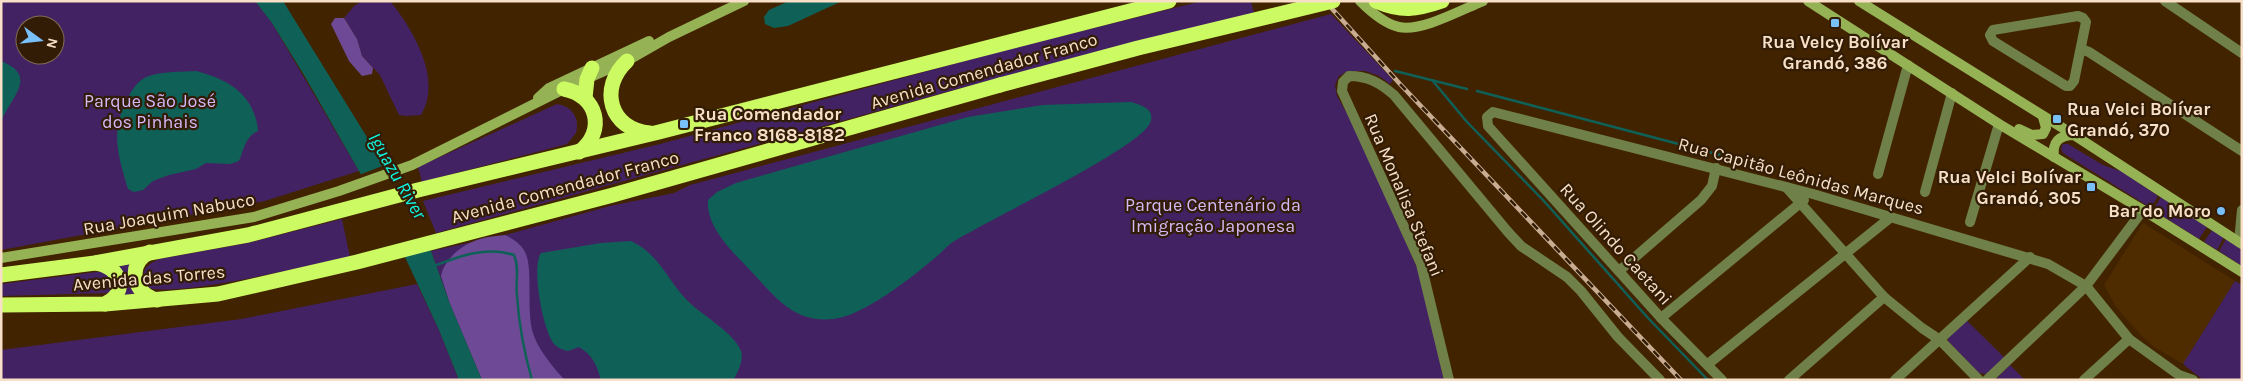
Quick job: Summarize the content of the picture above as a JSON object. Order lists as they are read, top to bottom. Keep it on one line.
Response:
{"streets":{"highway":["Avenida Comendador Franco","Avenida das Torres"],"main road":["Rua Joaquim Nabuco"],"street":["Rua Capitão Leônidas Marques","Rua Monalisa Stefani","Rua Olindo Caetani"]},"crossings":[["Avenida Comendador Franco","Avenida das Torres"],["Rua Capitão Leônidas Marques","Rua Olindo Caetani"]],"water":["Iguazu River"],"parks":["Parque São José dos Pinhais","Parque Centenário da Imigração Japonesa"],"places":{"transit":["Rua Velcy Bolívar Grandó, 386","Rua Velci Bolívar Grandó, 370","Rua Comendador Franco 8168-8182","Rua Velci Bolívar Grandó, 305"],"other":["Bar do Moro"]},"north":"right"}
